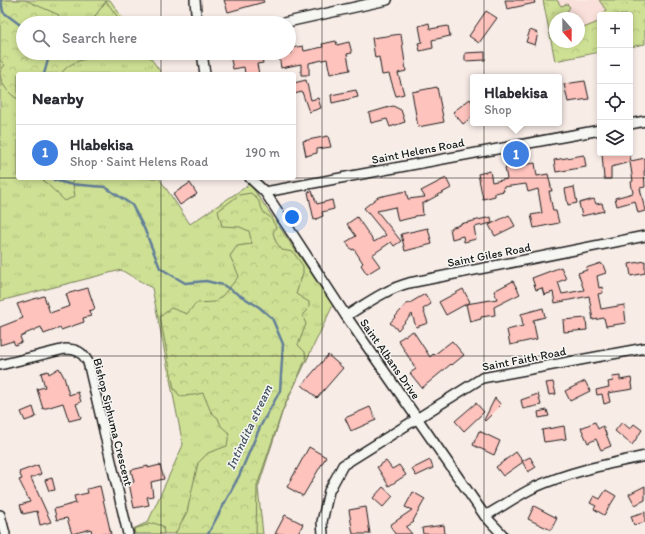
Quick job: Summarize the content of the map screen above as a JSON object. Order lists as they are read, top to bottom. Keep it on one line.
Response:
{"streets":{"street":["Saint Helens Road","Saint Giles Road","Saint Albans Drive","Saint Faith Road","Bishop Siphuma Crescent"]},"crossings":[["Saint Helens Road","Saint Albans Drive"],["Saint Giles Road","Saint Albans Drive"],["Saint Albans Drive","Saint Faith Road"]],"water":["Intindita stream"],"north":"bottom","page":{"map_buttons":["+","−"],"search":"Search here","heading":"Nearby","popup":["Hlabekisa","Shop"],"list":[{"mark":"1","name":"Hlabekisa","note":"Shop · Saint Helens Road","value":"190 m"}],"pins":"1"}}
